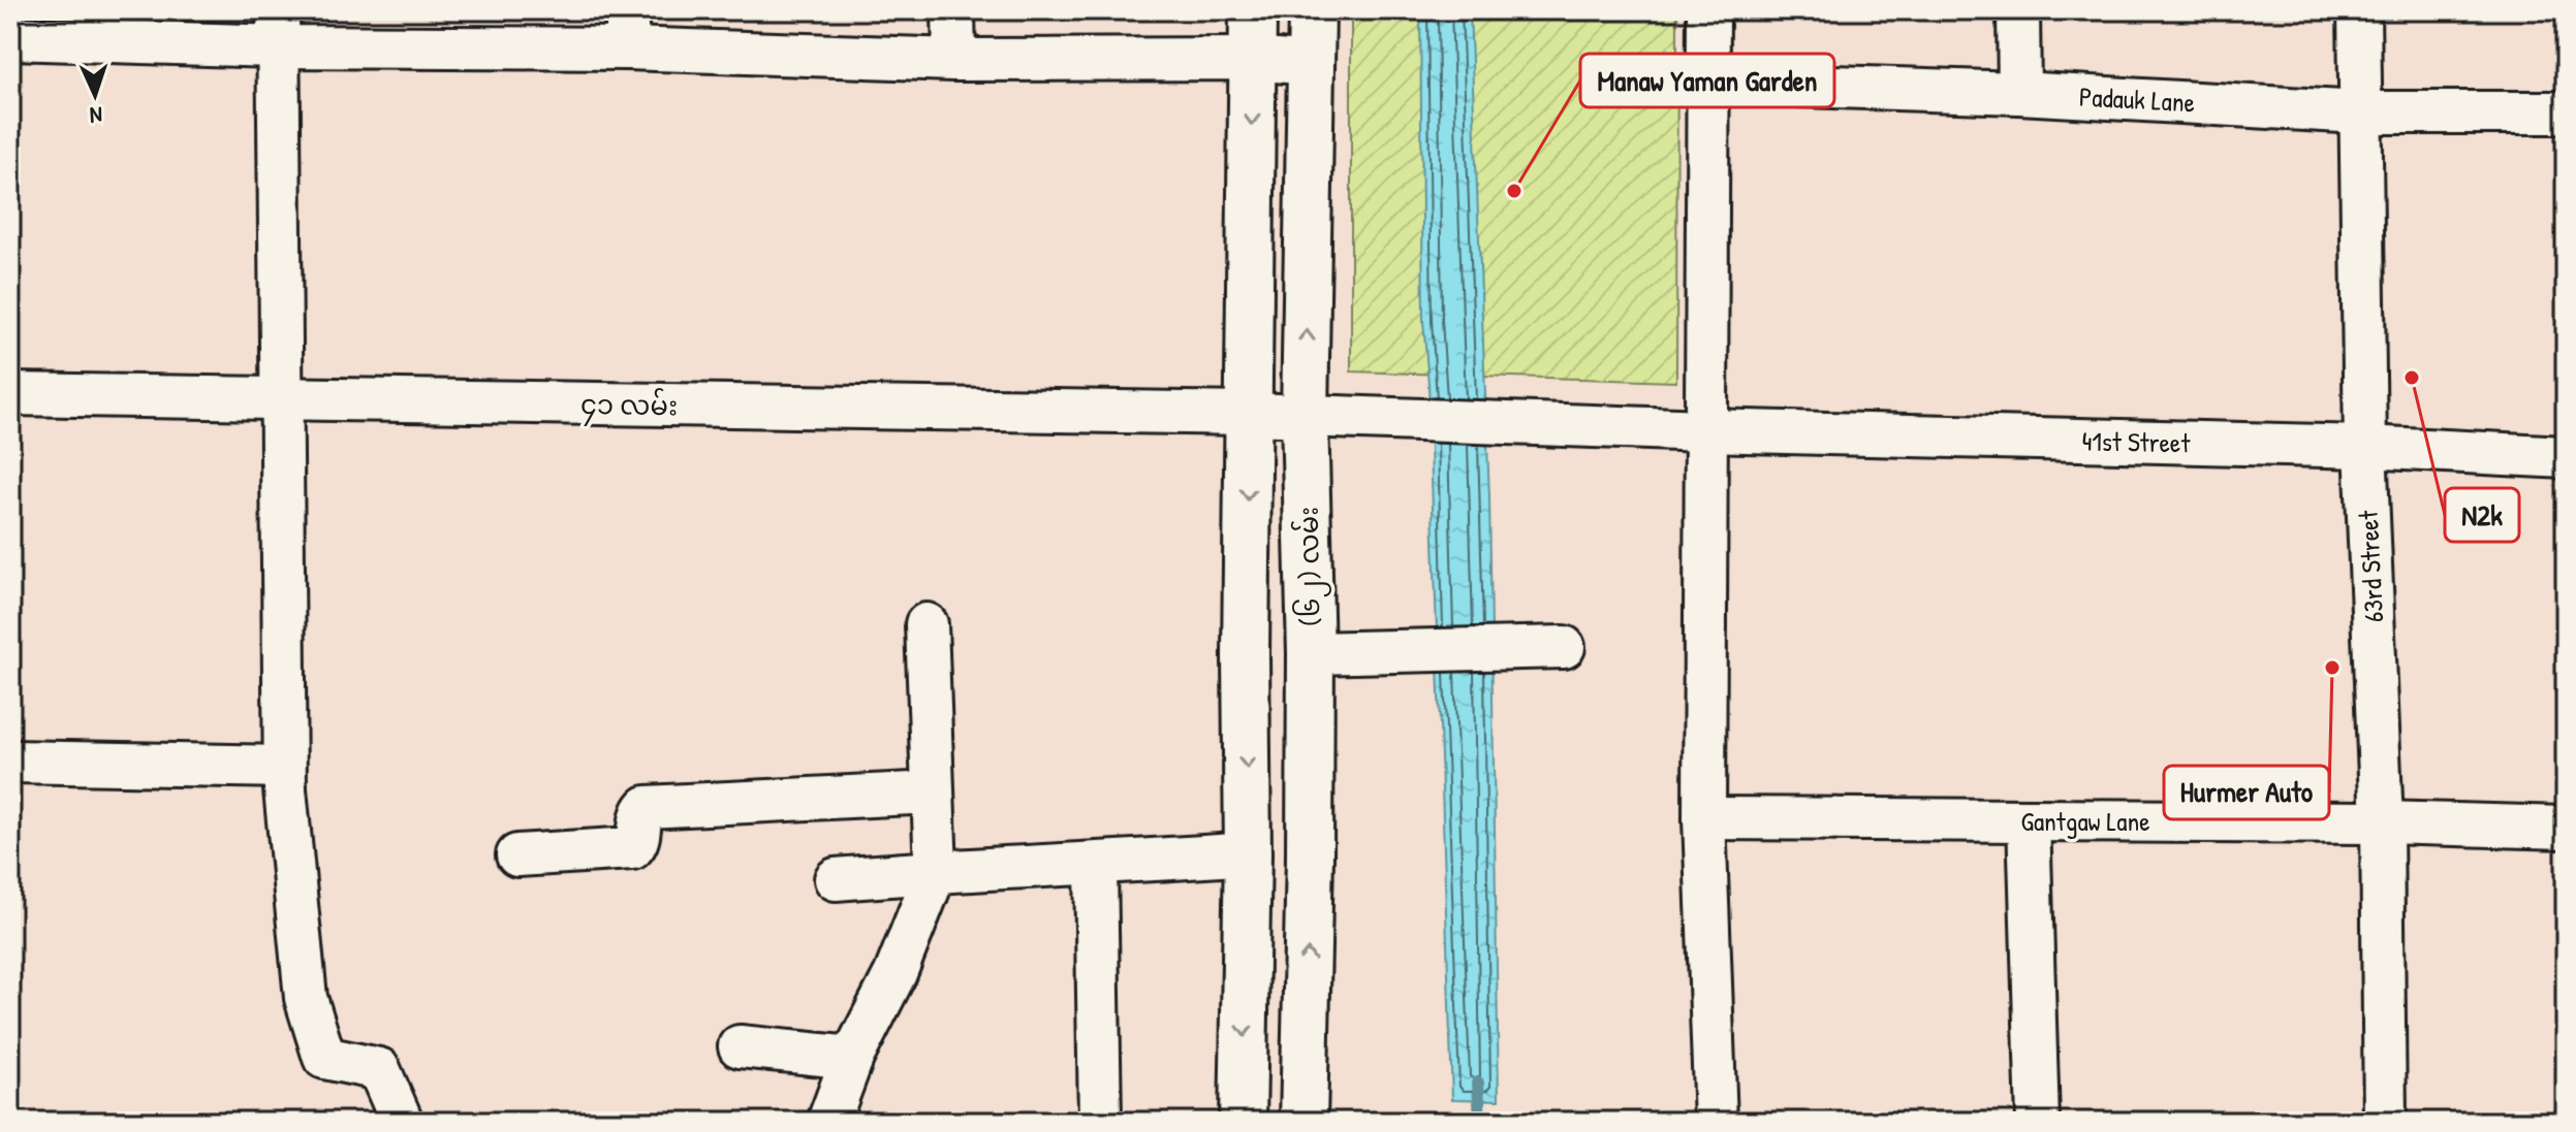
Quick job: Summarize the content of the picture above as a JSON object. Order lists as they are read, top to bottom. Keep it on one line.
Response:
{"streets":{"main road":["(၆၂) လမ်း"],"street":["Padauk Lane","၄၁ လမ်း","41st Street","63rd Street","Gantgaw Lane"]},"crossings":[["Padauk Lane","63rd Street"],["၄၁ လမ်း","41st Street"],["၄၁ လမ်း","(၆၂) လမ်း"],["41st Street","63rd Street"],["63rd Street","Gantgaw Lane"]],"places":["Manaw Yaman Garden","N2k","Hurmer Auto"],"north":"bottom"}
